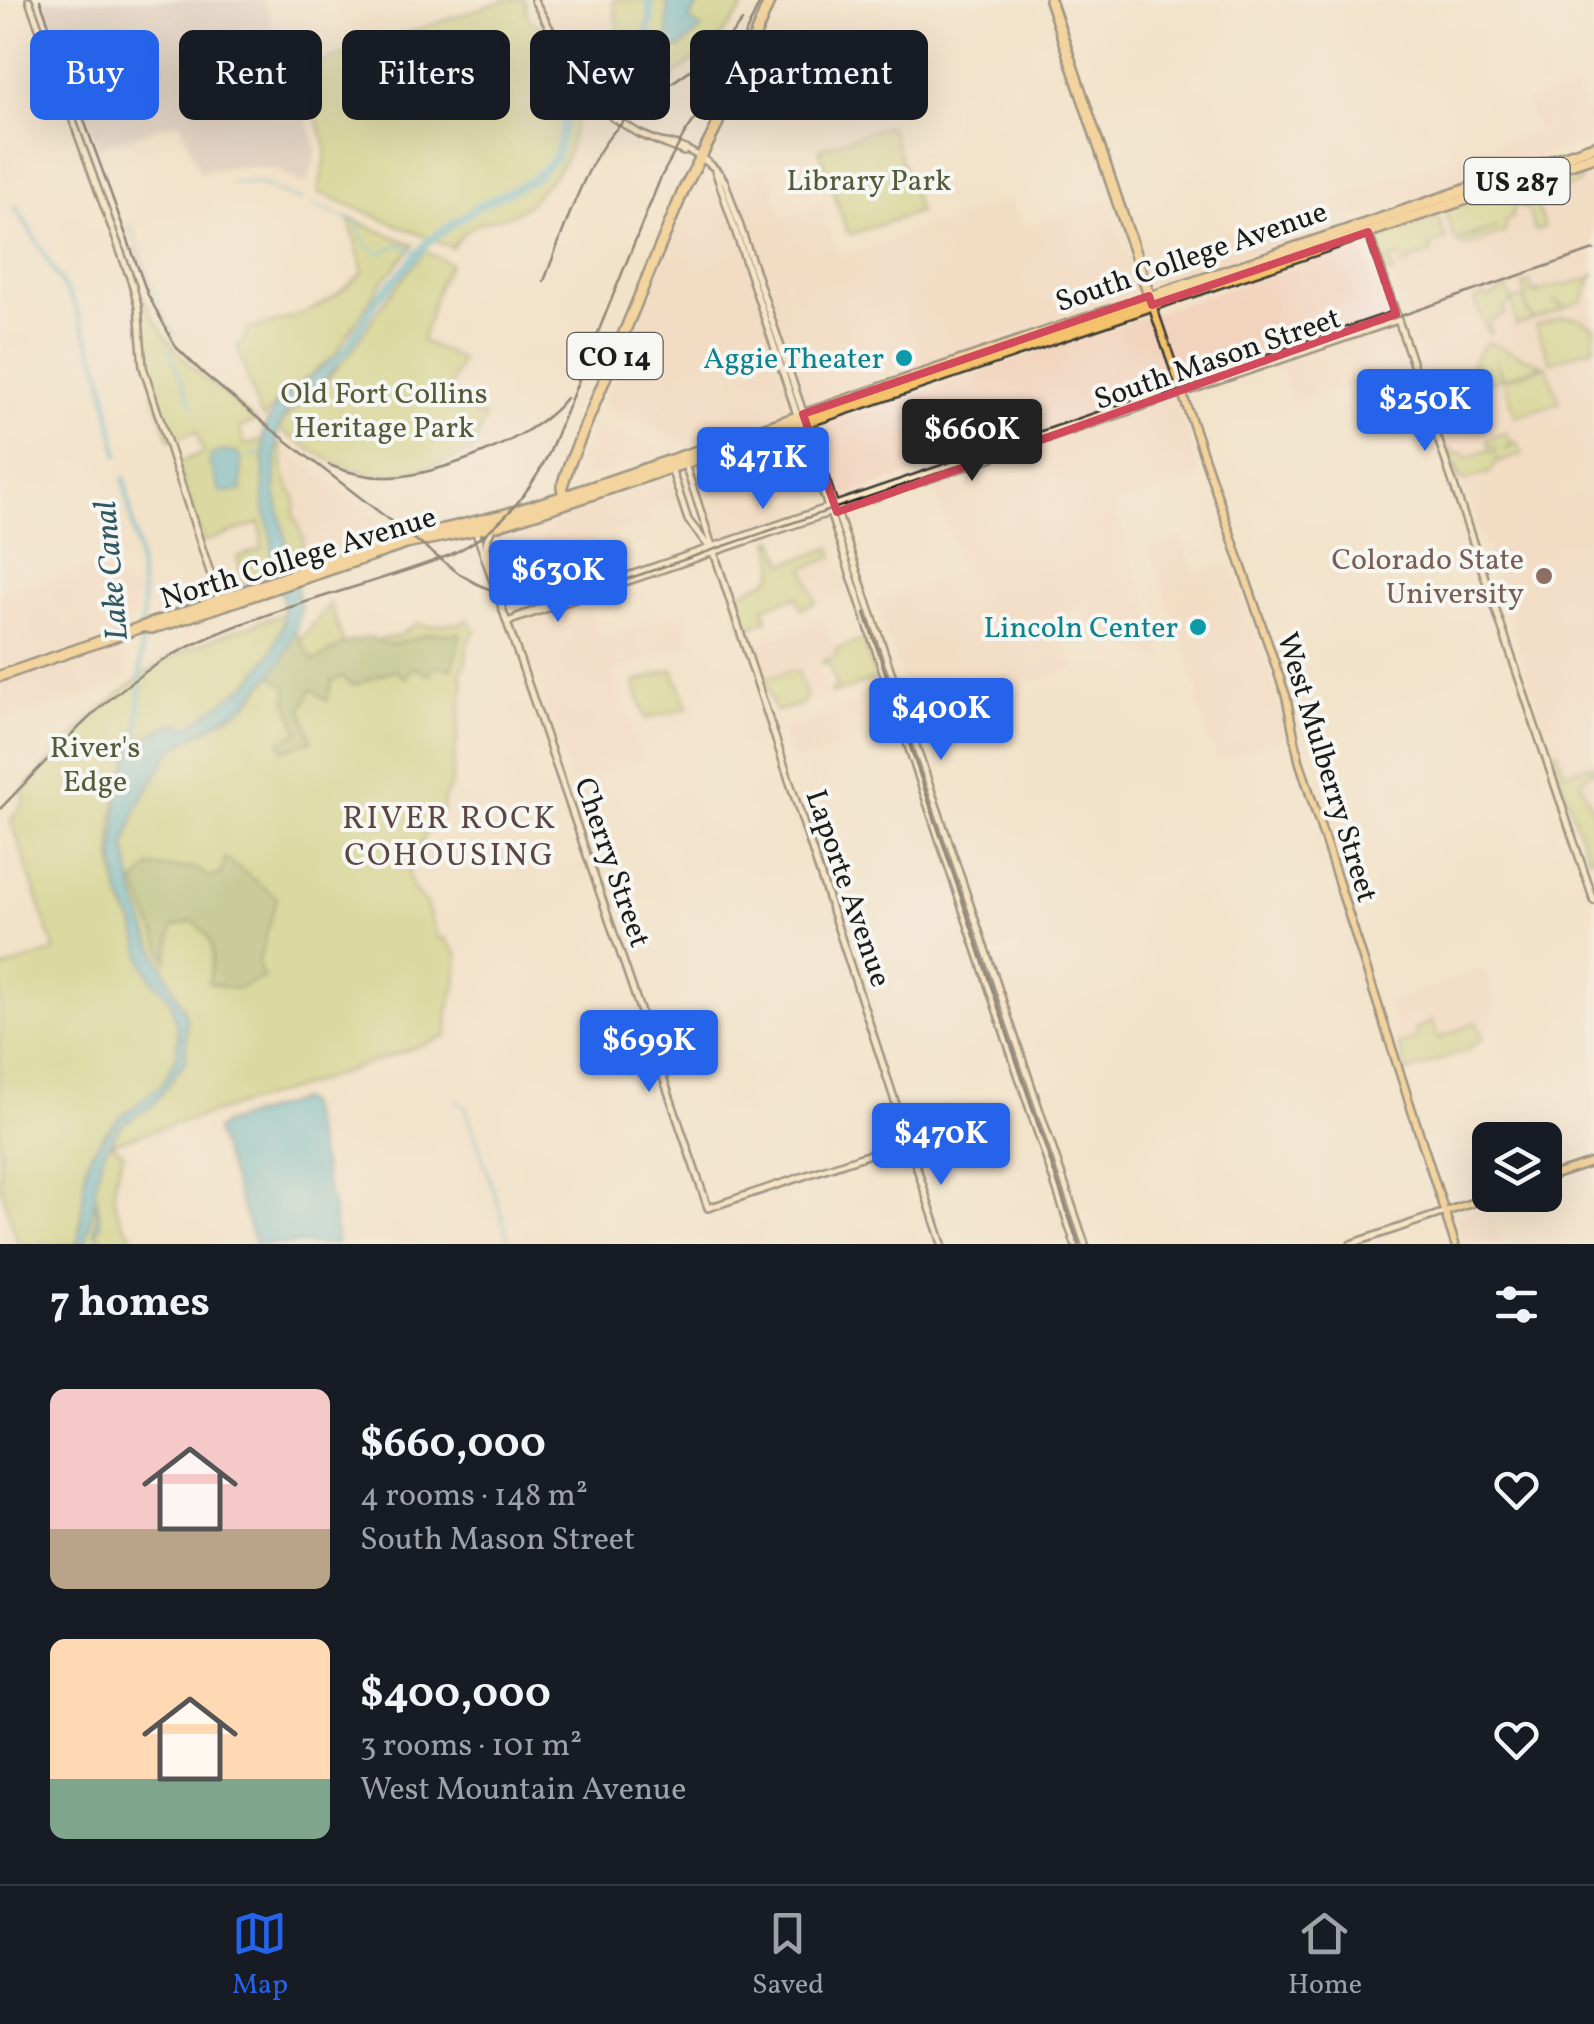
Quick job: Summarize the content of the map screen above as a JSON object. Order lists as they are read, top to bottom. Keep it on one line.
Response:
{"streets":{"highway":["US 287","South College Avenue","CO 14","North College Avenue"],"main road":["West Mulberry Street"],"street":["South Mason Street","Cherry Street","Laporte Avenue"]},"crossings":[["South College Avenue","North College Avenue"],["South College Avenue","West Mulberry Street"],["CO 14","North College Avenue"],["South Mason Street","West Mulberry Street"],["South Mason Street","Cherry Street"],["South Mason Street","Laporte Avenue"],["North College Avenue","Cherry Street"],["North College Avenue","Laporte Avenue"],["Cherry Street","Laporte Avenue"]],"districts":["RIVER ROCK COHOUSING"],"water":["Lake Canal"],"parks":["Library Park","Old Fort Collins Heritage Park","River's Edge"],"places":["Aggie Theater","Colorado State University","Lincoln Center"],"page":{"chip":["Buy","Rent","Filters","New","Apartment"],"price":["$250K","$660K","$471K","$630K","$400K","$699K","$470K"],"heading":"7 homes","list":[{"name":"$660,000","note":"4 rooms · 148 m² · South Mason Street"},{"name":"$400,000","note":"3 rooms · 101 m² · West Mountain Avenue"}],"tabs":["Map","Saved","Home"]}}
